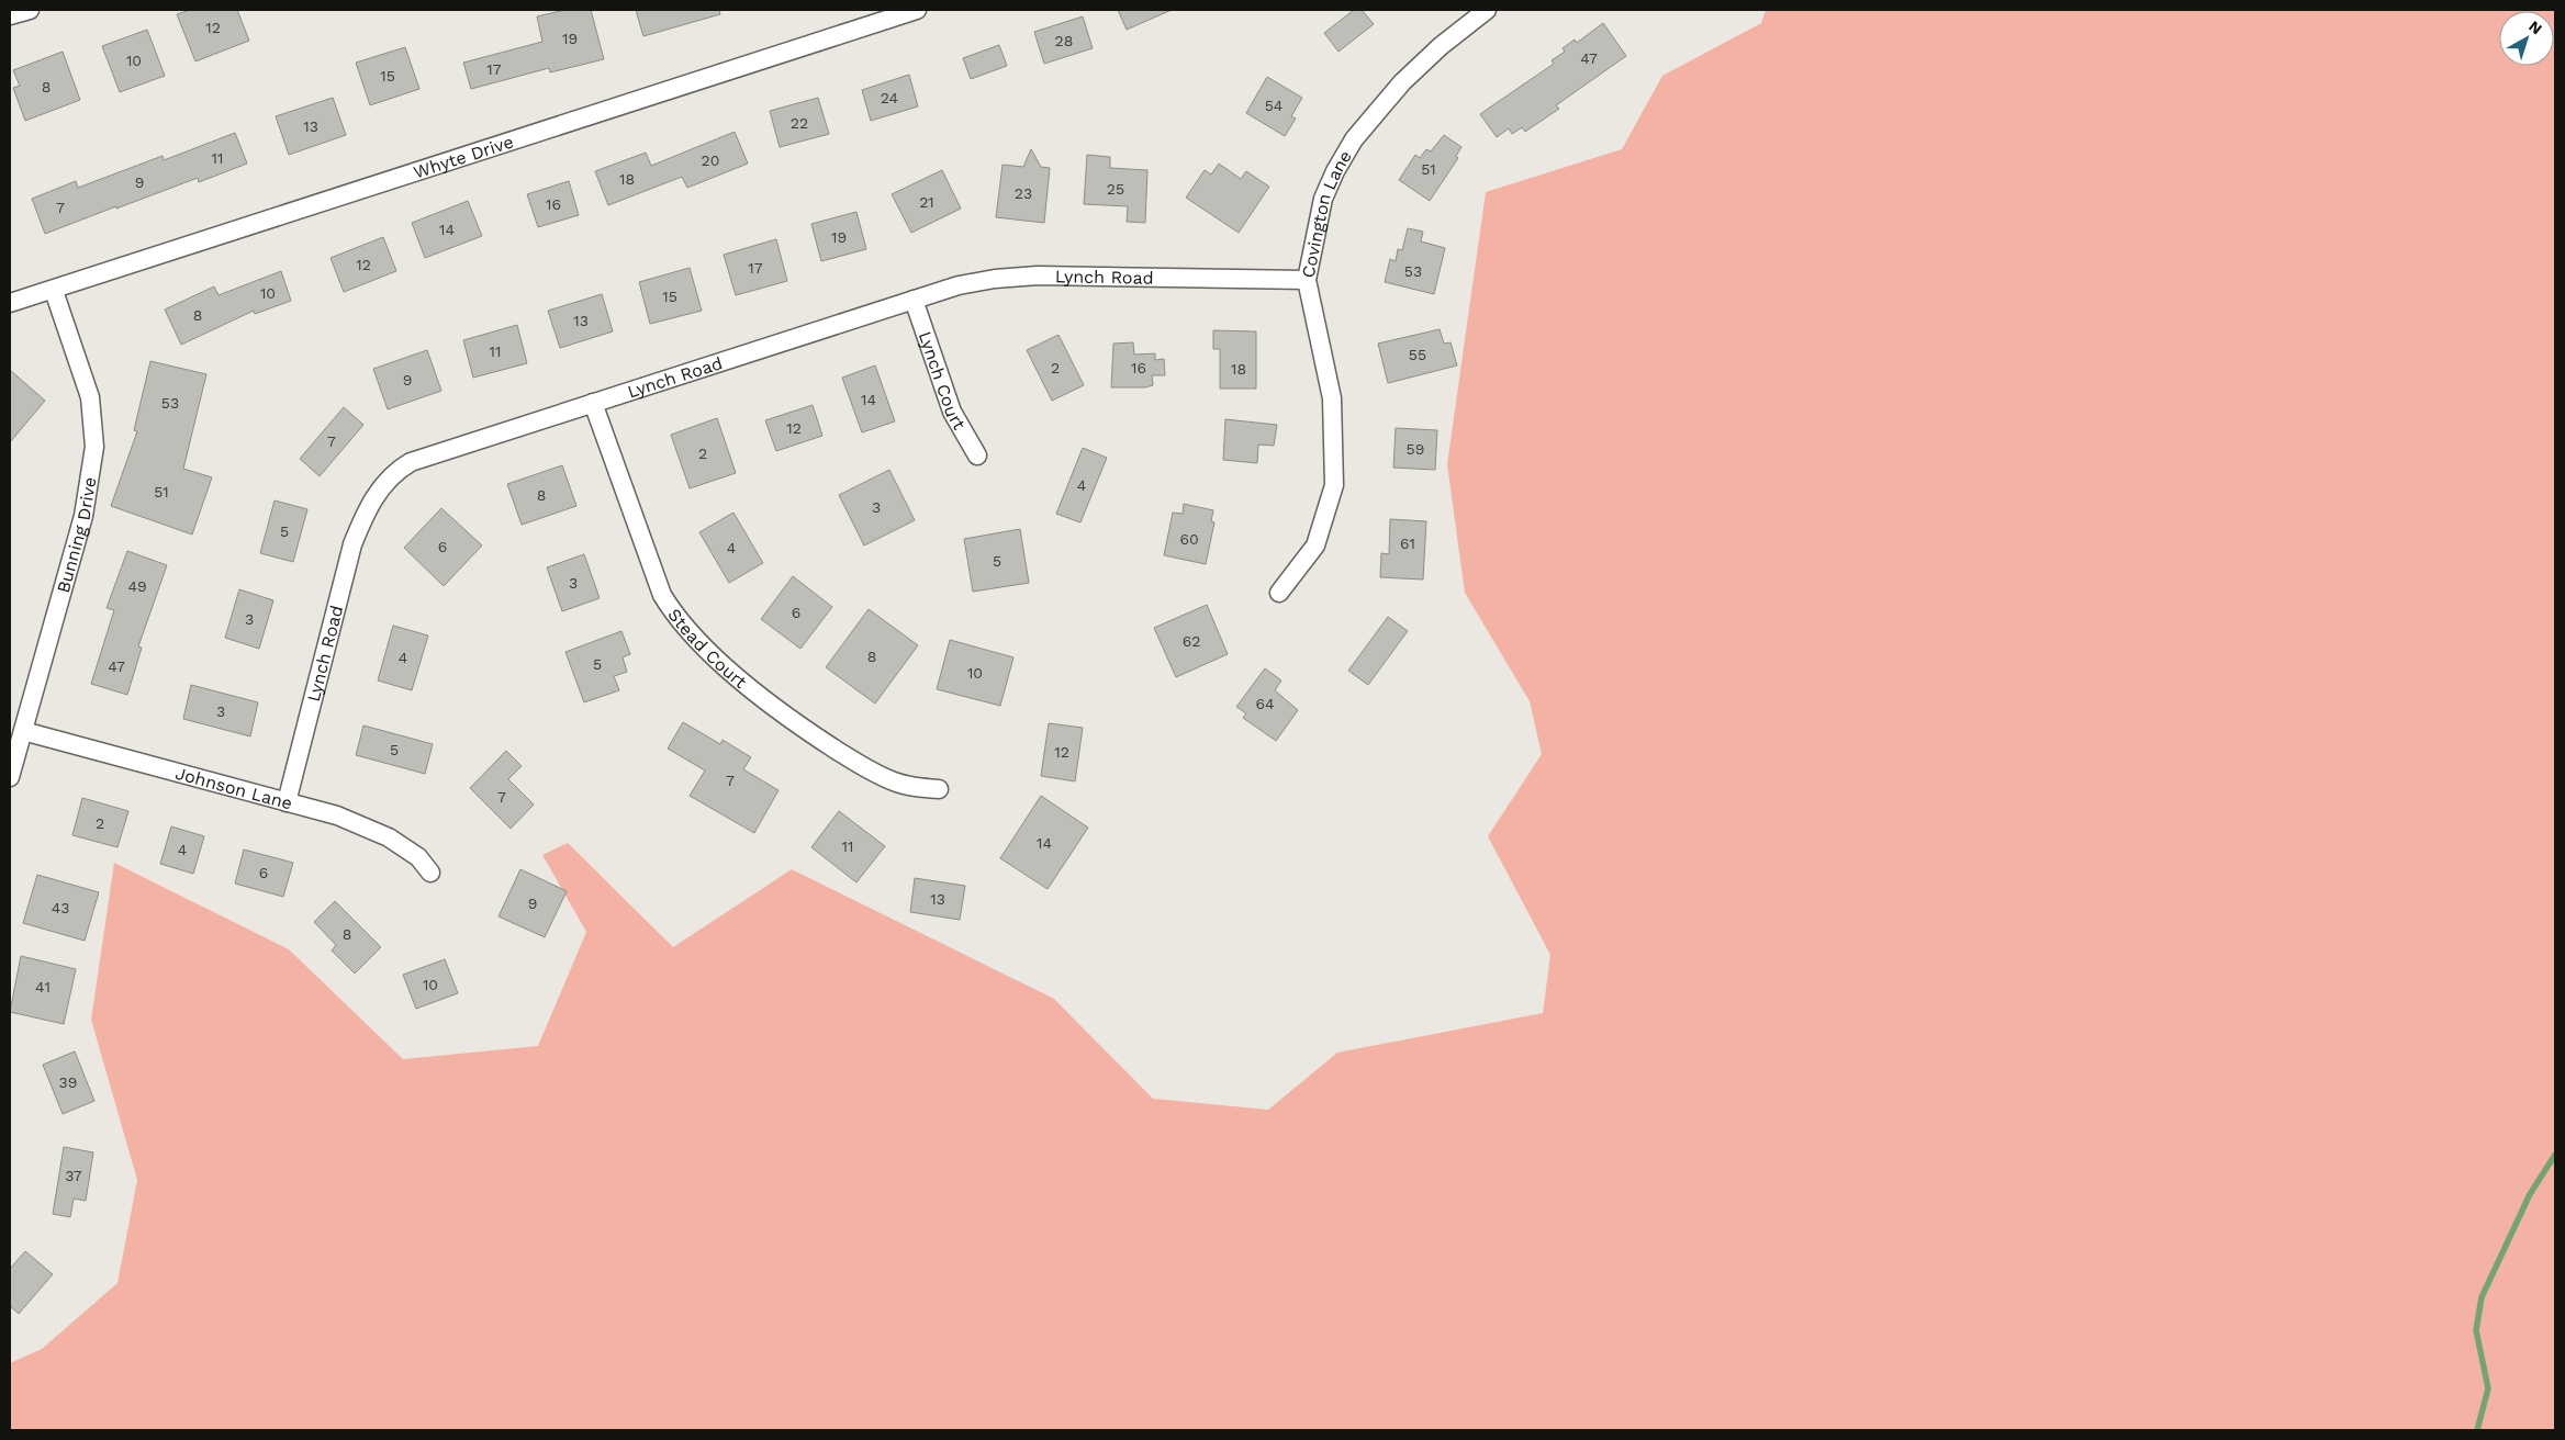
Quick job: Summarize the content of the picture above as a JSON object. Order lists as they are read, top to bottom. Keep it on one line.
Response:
{"streets":{"street":["Whyte Drive","Covington Lane","Lynch Road","Lynch Court","Bunning Drive","Stead Court","Johnson Lane"]},"crossings":[["Whyte Drive","Bunning Drive"],["Covington Lane","Lynch Road"],["Lynch Road","Lynch Court"],["Lynch Road","Stead Court"],["Lynch Road","Johnson Lane"],["Bunning Drive","Johnson Lane"]],"house_numbers":["12","19","28","47","10","17","15","8","24","54","22","13","11","20","51","18","9","25","23","21","16","7","14","19","12","17","53","10","15","8","13","11","55","2","16","18","9","14","53","12","7","59","2","4","51","8","3","5","60","61","6","4","5","3","49","6","3","62","8","4","5","47","10","64","3","5","12","7","7","2","14","11","4","6","13","9","43","8","10","41","39","37"],"north":"top right"}
